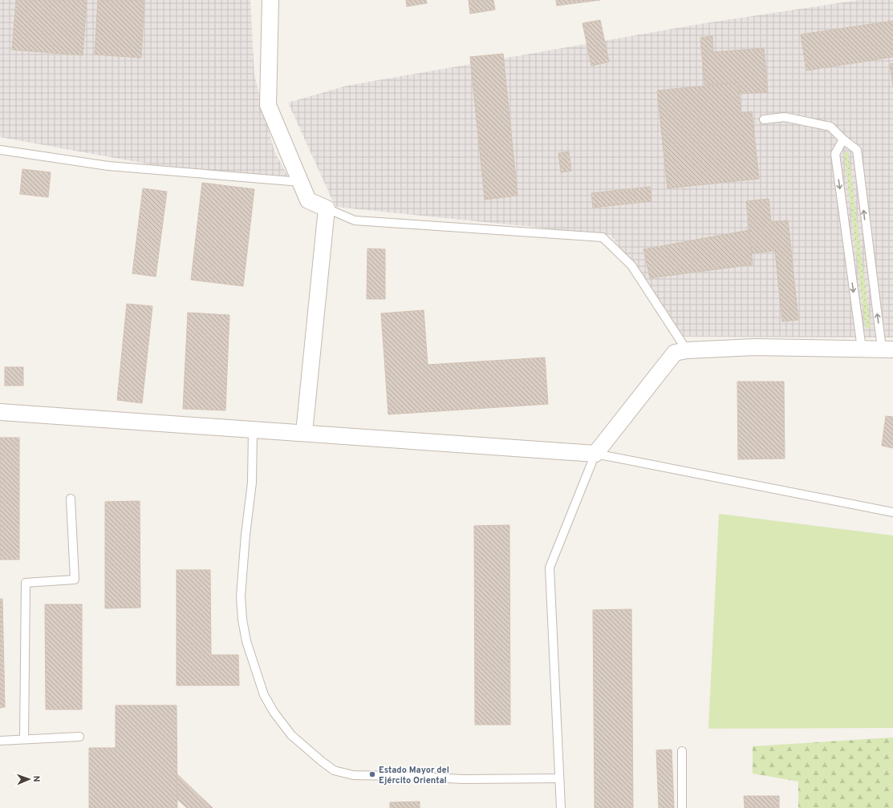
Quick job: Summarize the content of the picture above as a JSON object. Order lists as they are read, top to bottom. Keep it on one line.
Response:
{"places":["Estado Mayor del Ejército Oriental"],"north":"right"}
